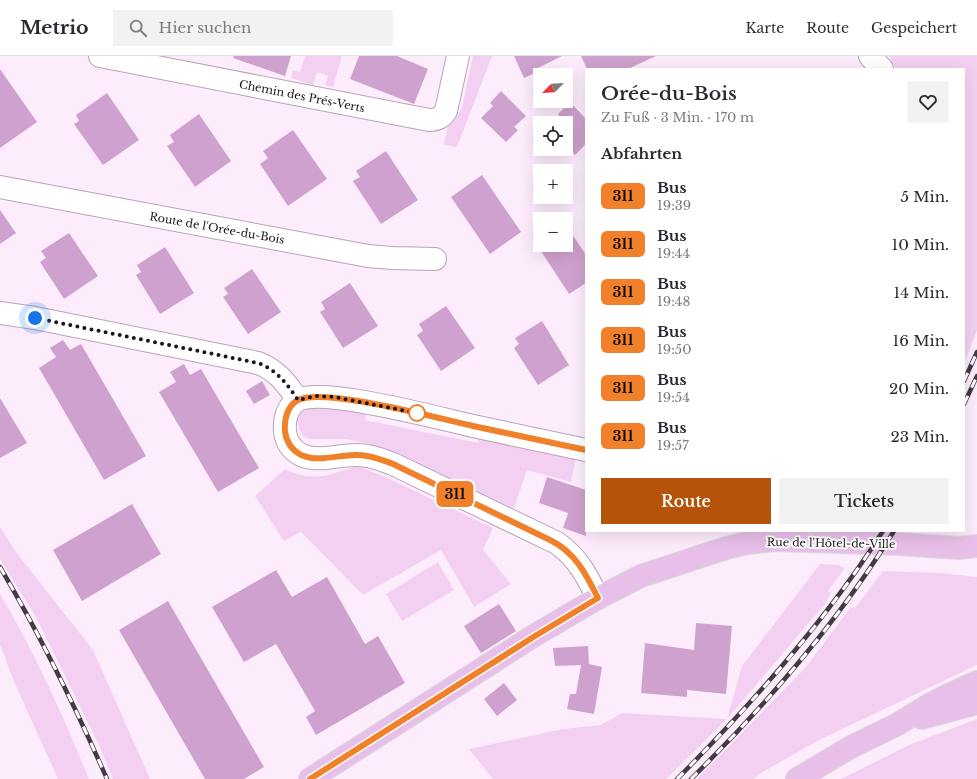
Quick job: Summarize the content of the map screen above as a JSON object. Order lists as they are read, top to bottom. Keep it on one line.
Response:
{"streets":{"main road":["Rue de l'Hôtel-de-Ville"],"street":["Chemin des Prés-Verts","Route de l'Orée-du-Bois"]},"lines":["bus line 311"],"north":"bottom left","page":{"header":"Metrio","search":"Hier suchen","nav":["Karte","Route","Gespeichert"],"on_map":"311","map_buttons":["+","−"],"heading":[["Orée-du-Bois","Zu Fuß · 3 Min. · 170 m"],"Abfahrten"],"list":[{"mark":"311","name":"Bus","note":"19:39","value":"5 Min."},{"mark":"311","name":"Bus","note":"19:44","value":"10 Min."},{"mark":"311","name":"Bus","note":"19:48","value":"14 Min."},{"mark":"311","name":"Bus","note":"19:50","value":"16 Min."},{"mark":"311","name":"Bus","note":"19:54","value":"20 Min."},{"mark":"311","name":"Bus","note":"19:57","value":"23 Min."}],"buttons":["Route","Tickets"]}}
